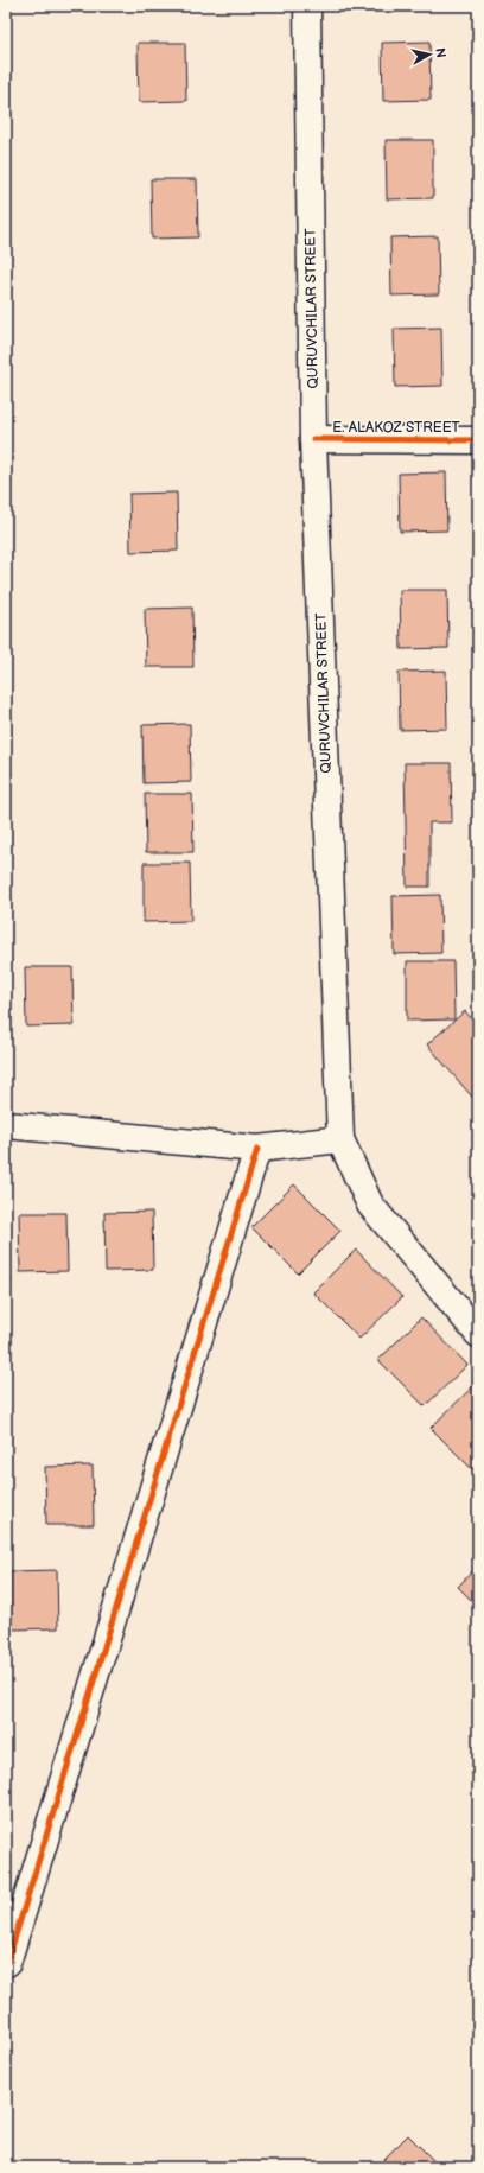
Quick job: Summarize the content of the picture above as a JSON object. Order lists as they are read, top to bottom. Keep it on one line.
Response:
{"streets":{"main road":["QURUVCHILAR STREET","E. ALAKOZ STREET"]},"crossings":[["QURUVCHILAR STREET","E. ALAKOZ STREET"]],"north":"right"}
